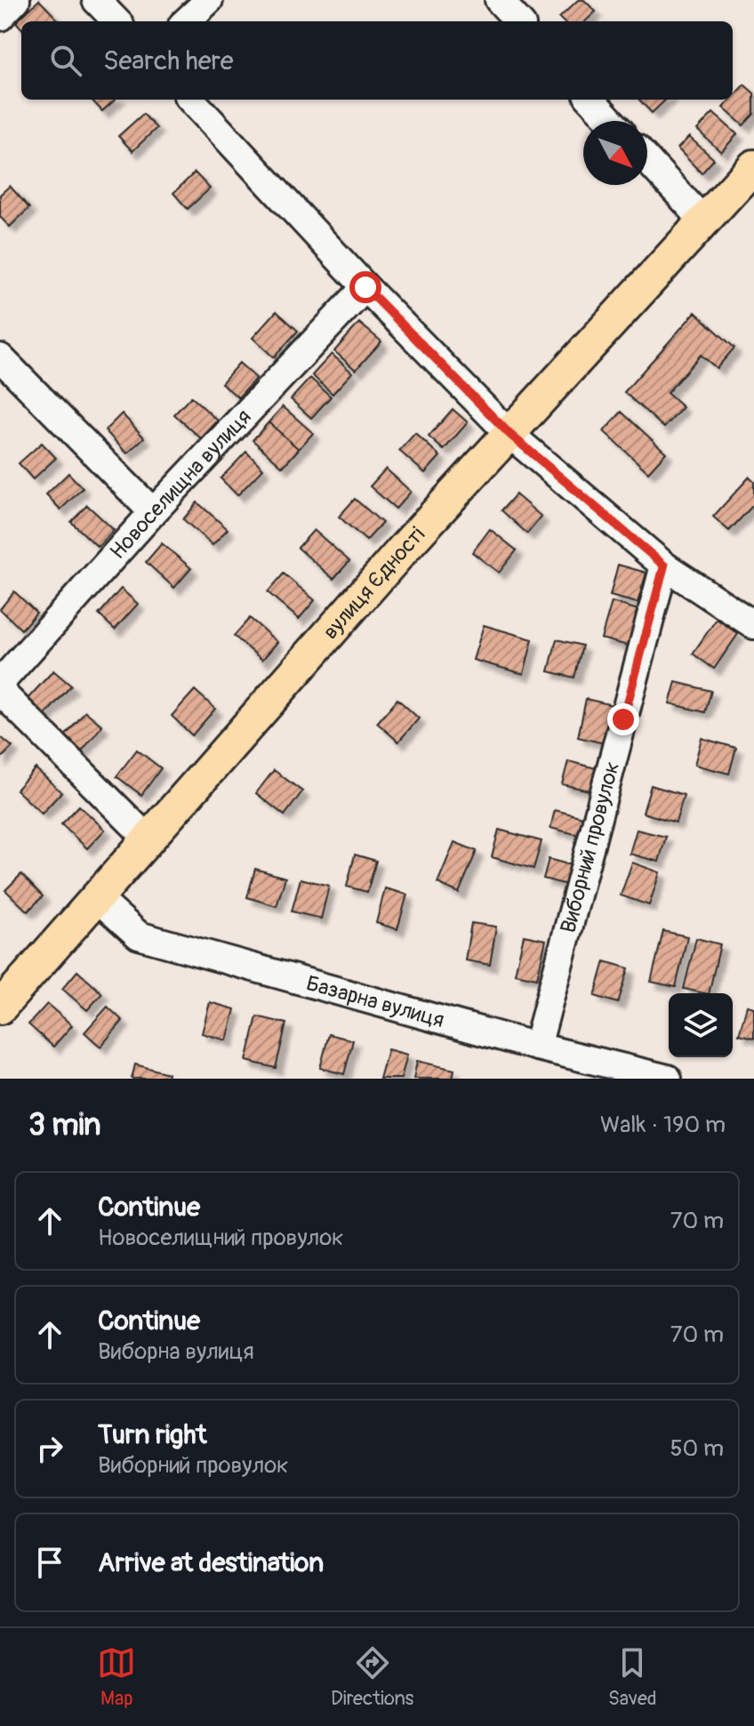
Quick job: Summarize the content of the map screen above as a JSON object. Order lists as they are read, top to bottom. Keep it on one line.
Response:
{"streets":{"main road":["вулиця Єдності"],"street":["Новоселищна вулиця","Виборний провулок","Базарна вулиця"]},"crossings":[["вулиця Єдності","Базарна вулиця"],["Виборний провулок","Базарна вулиця"]],"north":"bottom right","page":{"search":"Search here","heading":["3 min","Walk · 190 m"],"list":[["Continue","Новоселищний провулок","70 m"],["Continue","Виборна вулиця","70 m"],["Turn right","Виборний провулок","50 m"],"Arrive at destination"],"nav":["Map","Directions","Saved"]}}
